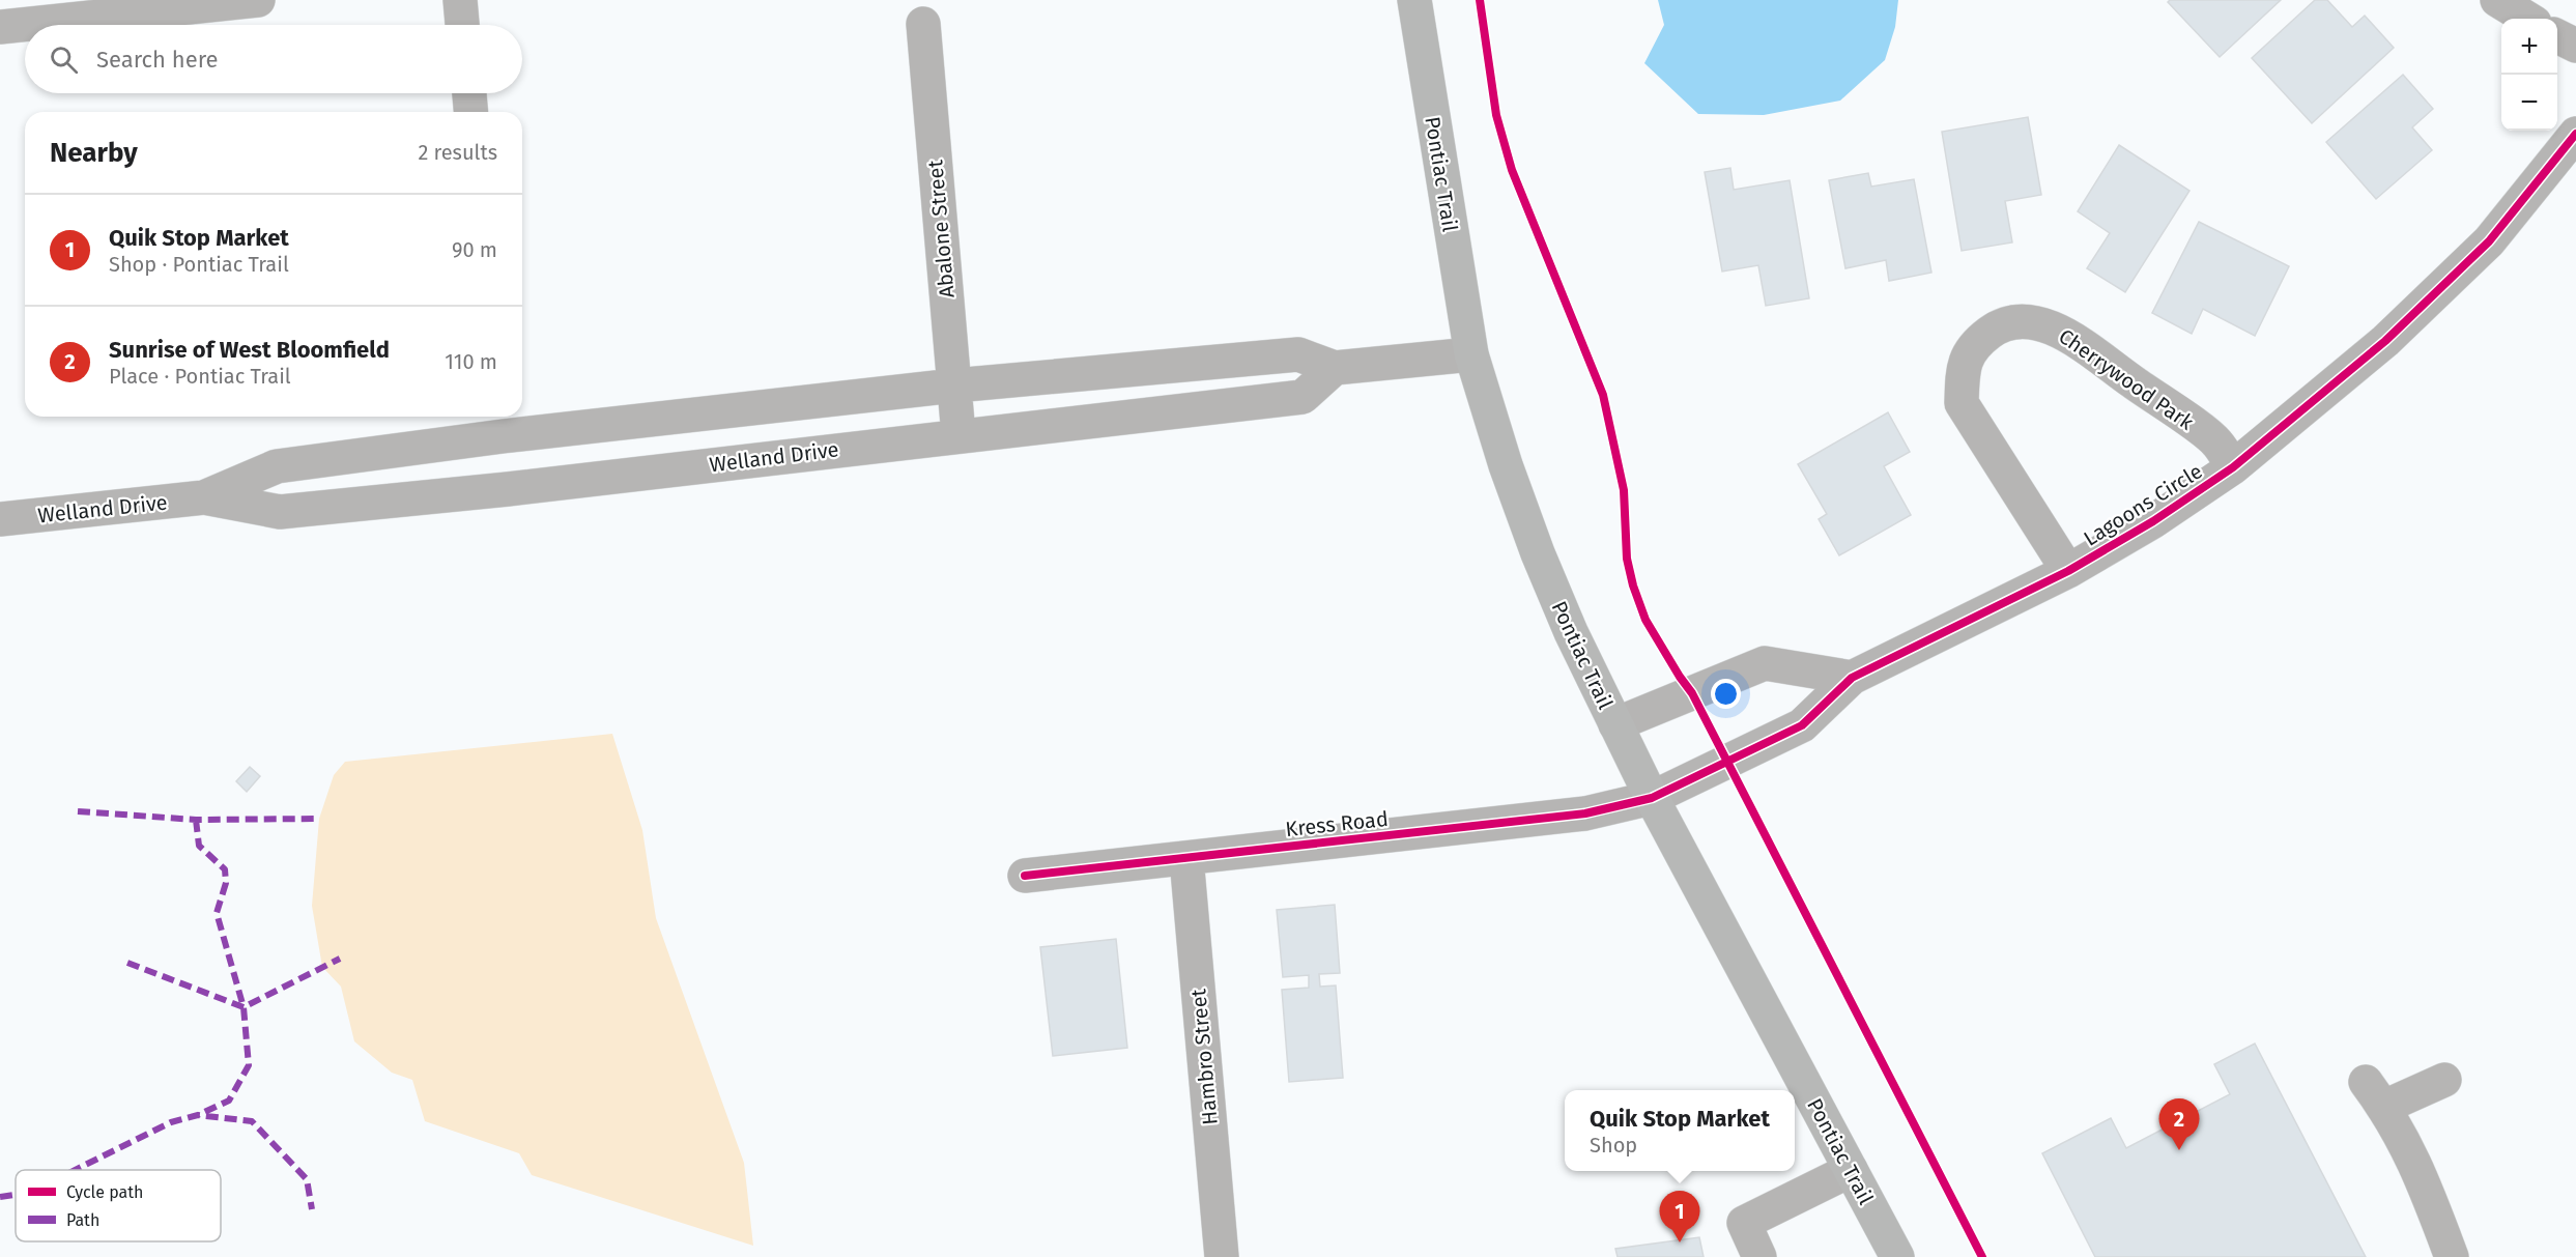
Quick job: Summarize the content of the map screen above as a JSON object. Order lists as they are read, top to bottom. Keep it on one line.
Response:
{"streets":{"main road":["Pontiac Trail"],"street":["Abalone Street","Cherrywood Park","Welland Drive","Lagoons Circle","Kress Road","Hambro Street"]},"crossings":[["Pontiac Trail","Welland Drive"],["Pontiac Trail","Lagoons Circle"],["Pontiac Trail","Kress Road"],["Abalone Street","Welland Drive"],["Cherrywood Park","Lagoons Circle"],["Lagoons Circle","Kress Road"],["Kress Road","Hambro Street"]],"legend":["Cycle path","Path"],"page":{"map_buttons":["+","−"],"search":"Search here","heading":["Nearby","2 results"],"list":[{"mark":"1","name":"Quik Stop Market","note":"Shop · Pontiac Trail","value":"90 m"},{"mark":"2","name":"Sunrise of West Bloomfield","note":"Place · Pontiac Trail","value":"110 m"}],"popup":["Quik Stop Market","Shop"],"pins":["2","1"]}}
